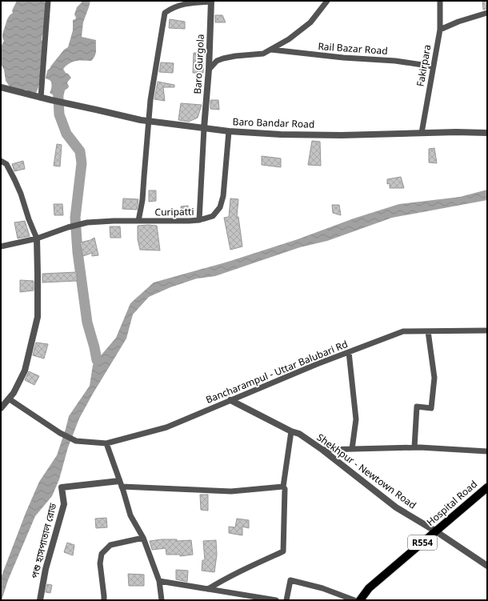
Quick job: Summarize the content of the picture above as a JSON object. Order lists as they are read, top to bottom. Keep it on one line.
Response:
{"streets":{"main road":["Hospital Road","R554"],"street":["Rail Bazar Road","Baro Gurgola","Fakirpara","Baro Bandar Road","Curipatti","Bancharampul - Uttar Balubari Rd","Shekhpur - Newtown Road","পশু হাসপাতাল রোড"]},"crossings":[["Rail Bazar Road","Fakirpara"],["Baro Gurgola","Baro Bandar Road"],["Fakirpara","Baro Bandar Road"],["Baro Bandar Road","Curipatti"],["Bancharampul - Uttar Balubari Rd","Shekhpur - Newtown Road"],["Shekhpur - Newtown Road","Hospital Road"]]}
